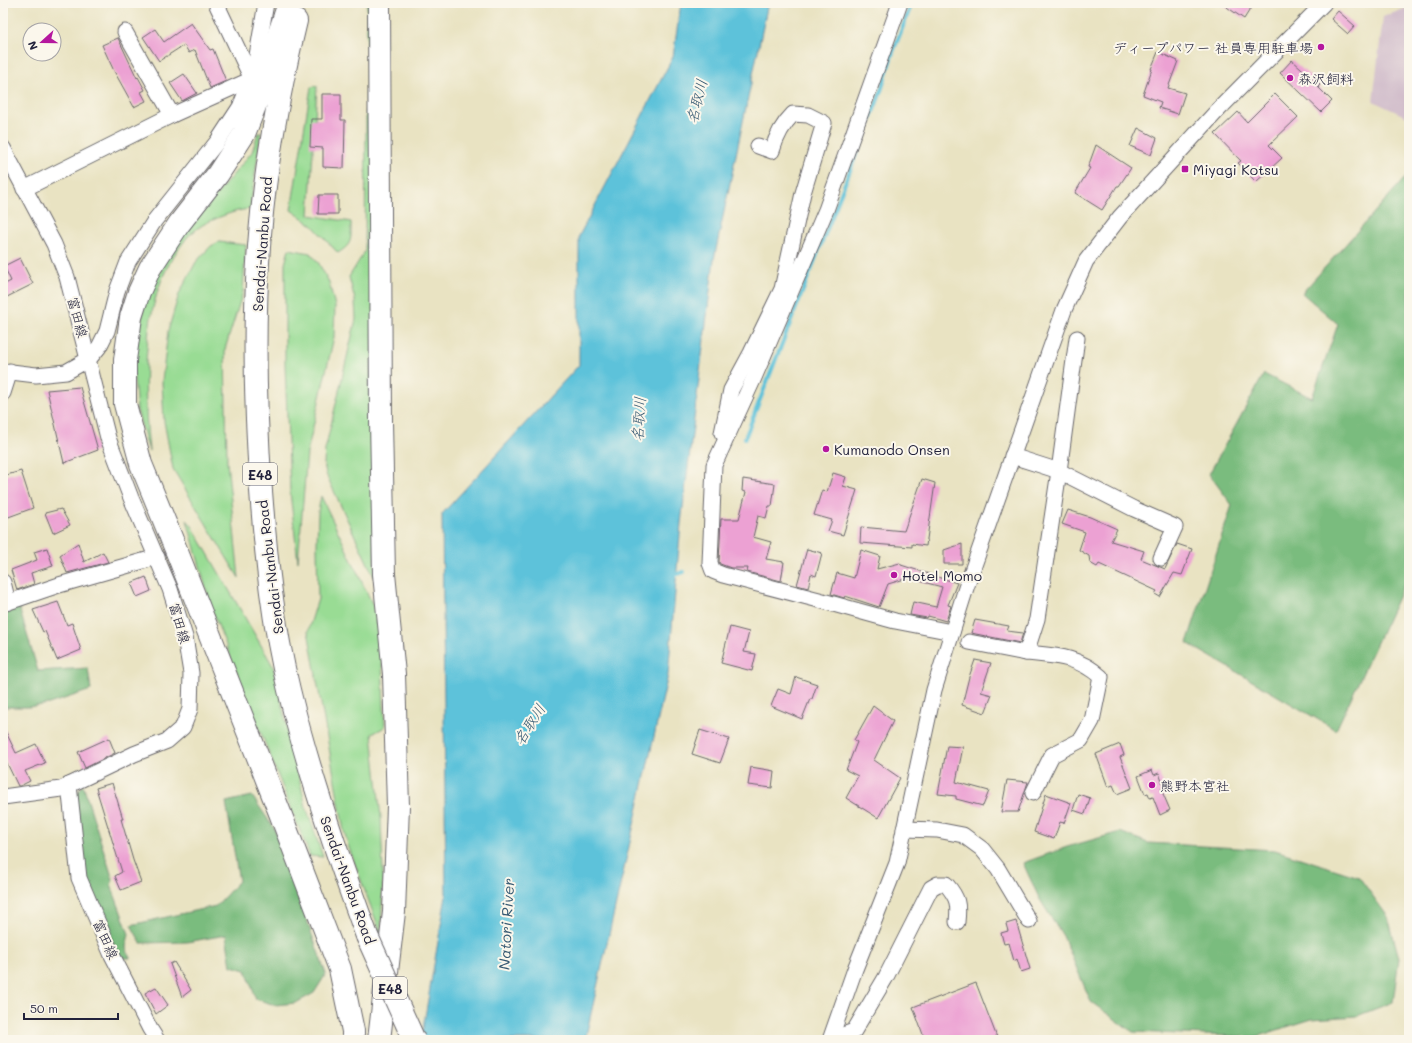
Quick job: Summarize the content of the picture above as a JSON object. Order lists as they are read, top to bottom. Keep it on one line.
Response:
{"streets":{"highway":["Sendai-Nanbu Road","E48"],"street":["富田線"]},"water":["名取川","Natori River"],"places":{"other":["ディープパワー 社員専用駐車場","森沢飼料","Kumanodo Onsen","Hotel Momo","熊野本宮社"],"transit":["Miyagi Kotsu"]},"scale_bar":"50 m","north":"left"}
